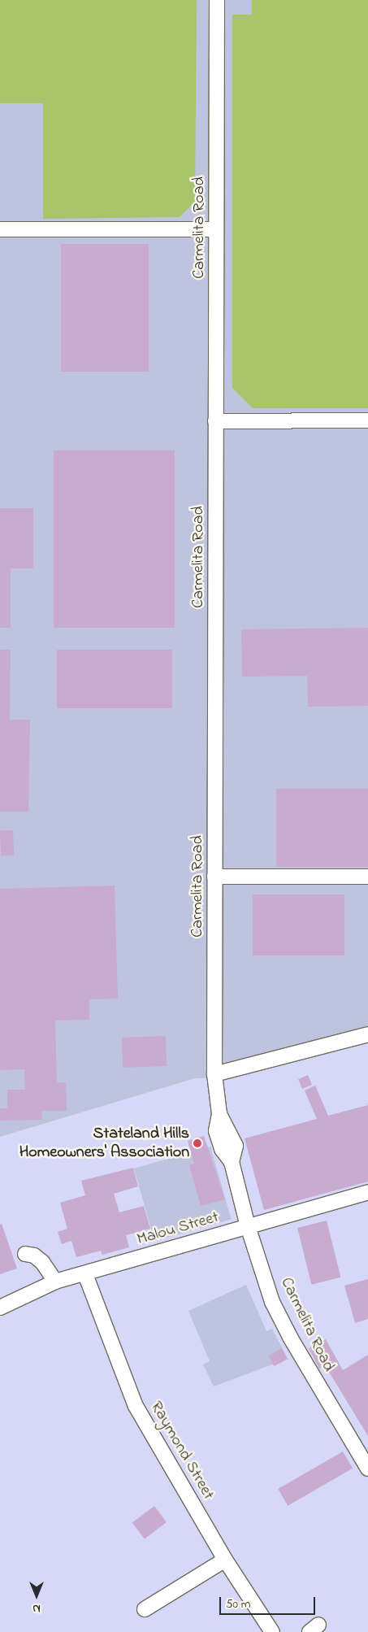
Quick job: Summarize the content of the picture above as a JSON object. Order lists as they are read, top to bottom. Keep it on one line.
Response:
{"streets":{"street":["Carmelita Road","Malou Street","Raymond Street"]},"crossings":[["Carmelita Road","Malou Street"],["Malou Street","Raymond Street"]],"places":["Stateland Hills Homeowners' Association"],"scale_bar":"50 m","north":"bottom"}
